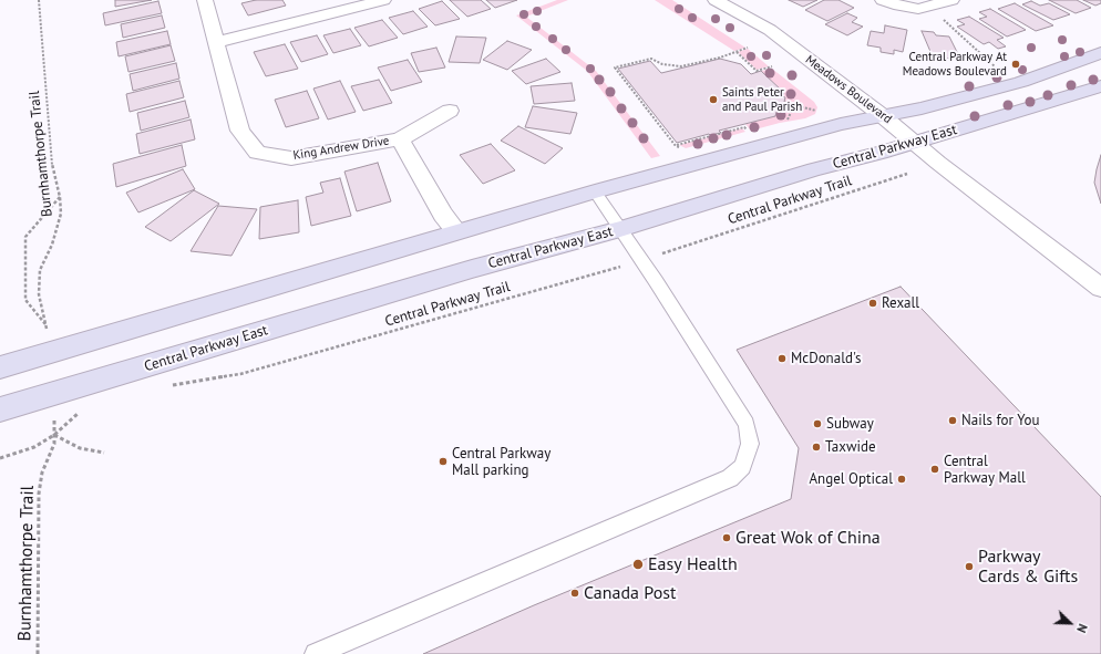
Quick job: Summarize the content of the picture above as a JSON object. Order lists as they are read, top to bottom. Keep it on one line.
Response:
{"streets":{"street":["Meadows Boulevard","Central Parkway East","King Andrew Drive"],"path":["Burnhamthorpe Trail","Central Parkway Trail"]},"crossings":[["Meadows Boulevard","Central Parkway East"],["Central Parkway East","King Andrew Drive"]],"places":["Central Parkway At Meadows Boulevard","Saints Peter and Paul Parish","Rexall","McDonald's","Nails for You","Subway","Taxwide","Central Parkway Mall parking","Central Parkway Mall","Angel Optical","Great Wok of China","Easy Health","Parkway Cards & Gifts","Canada Post"],"north":"bottom right"}
